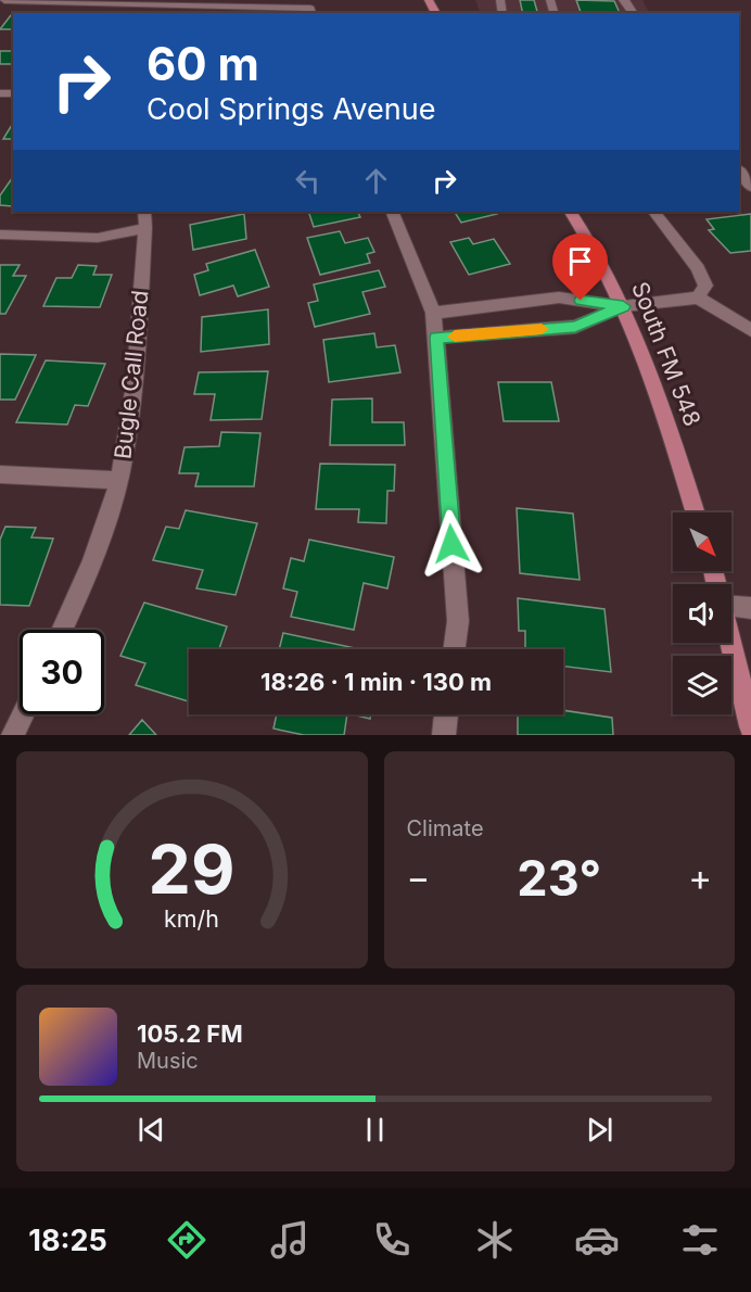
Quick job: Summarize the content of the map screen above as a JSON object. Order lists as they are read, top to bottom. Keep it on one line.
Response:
{"streets":{"main road":["South FM 548"],"street":["Bugle Call Road"]},"north":"bottom right","page":{"turn":["60 m","Cool Springs Avenue"],"limit":"30","trip":"18:26 · 1 min · 130 m","tile":"Climate","heat":["−","23°","+"],"song":["105.2 FM","Music"],"tabs":"18:25","gauge":["29","km/h"]}}
